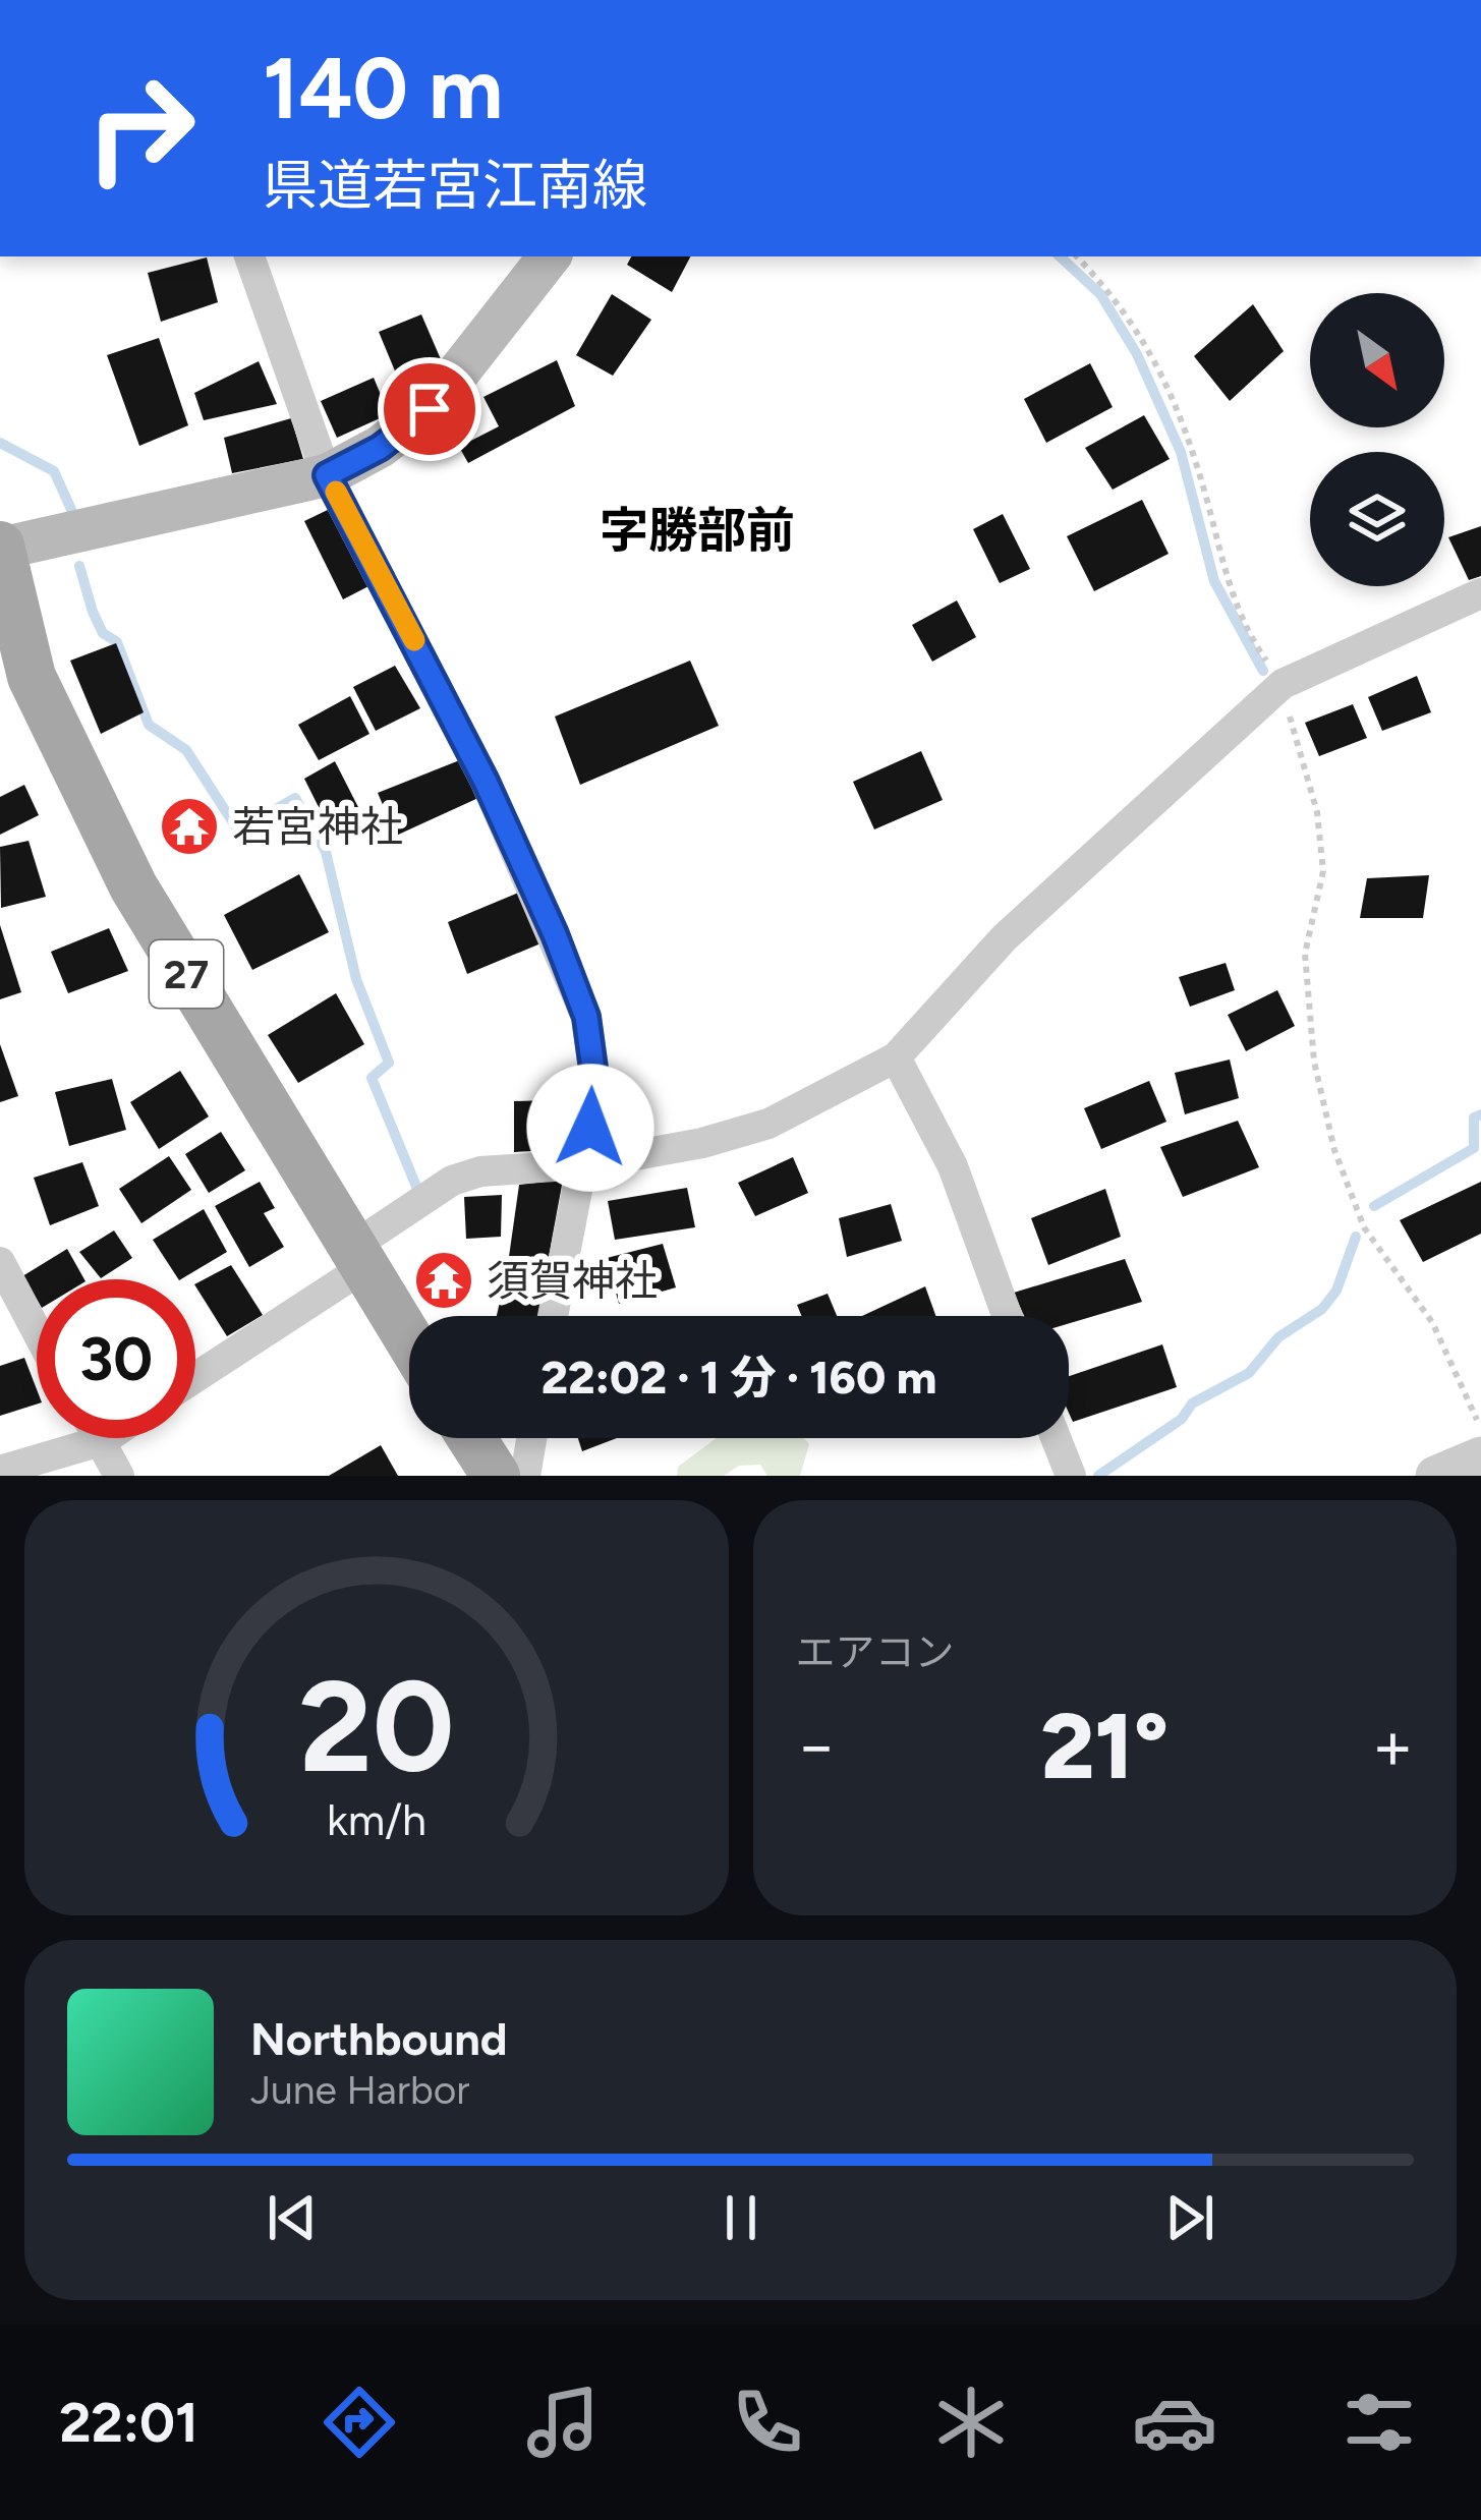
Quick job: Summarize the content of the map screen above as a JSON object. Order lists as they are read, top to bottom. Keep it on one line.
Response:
{"streets":{"main road":["27"]},"districts":["字勝部前"],"places":{"temple":["若宮神社","須賀神社"]},"north":"bottom right","page":{"turn":["140 m","県道若宮江南線"],"limit":"30","trip":"22:02 · 1 分 · 160 m","tile":"エアコン","heat":["−","21°","+"],"song":["Northbound","June Harbor"],"tabs":"22:01","gauge":["20","km/h"]}}
